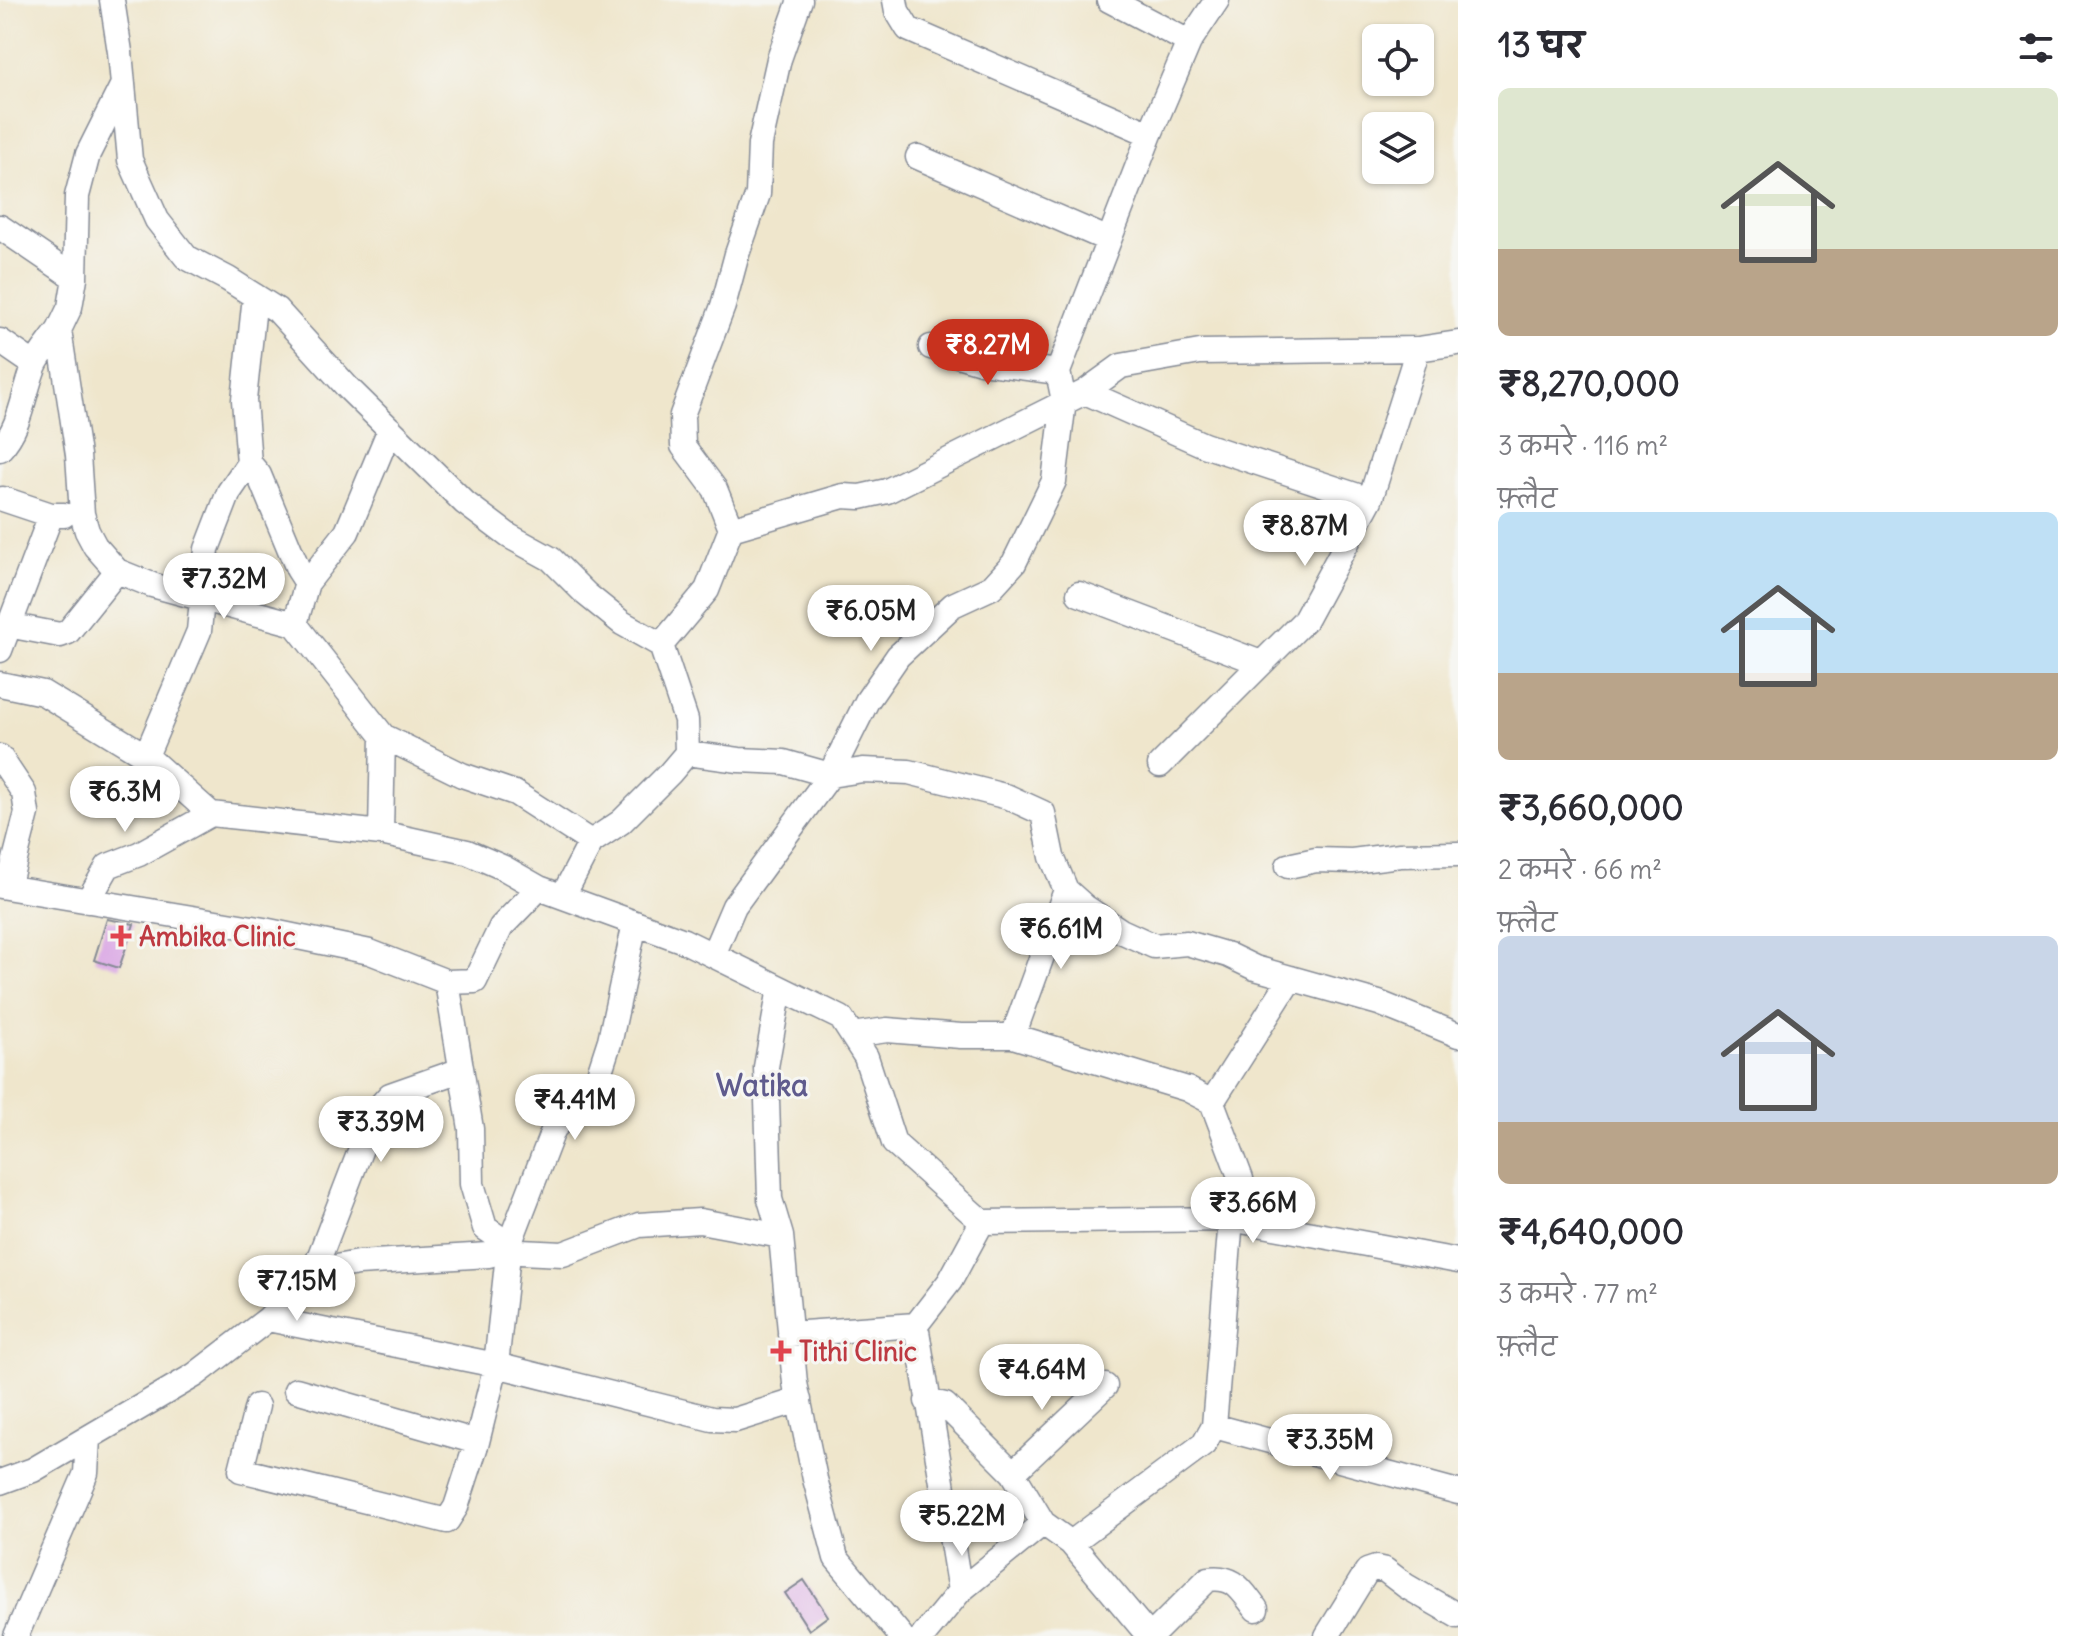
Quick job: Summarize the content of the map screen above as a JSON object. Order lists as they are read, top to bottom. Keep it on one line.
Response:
{"districts":["Watika"],"places":{"health":["Ambika Clinic","Tithi Clinic"]},"page":{"heading":"13 घर","list":[{"name":"₹8,270,000","note":"3 कमरे · 116 m² · फ़्लैट"},{"name":"₹3,660,000","note":"2 कमरे · 66 m² · फ़्लैट"},{"name":"₹4,640,000","note":"3 कमरे · 77 m² · फ़्लैट"}],"price":["₹8.27M","₹8.87M","₹7.32M","₹6.05M","₹6.3M","₹6.61M","₹4.41M","₹3.39M","₹3.66M","₹7.15M","₹4.64M","₹3.35M","₹5.22M"]}}
